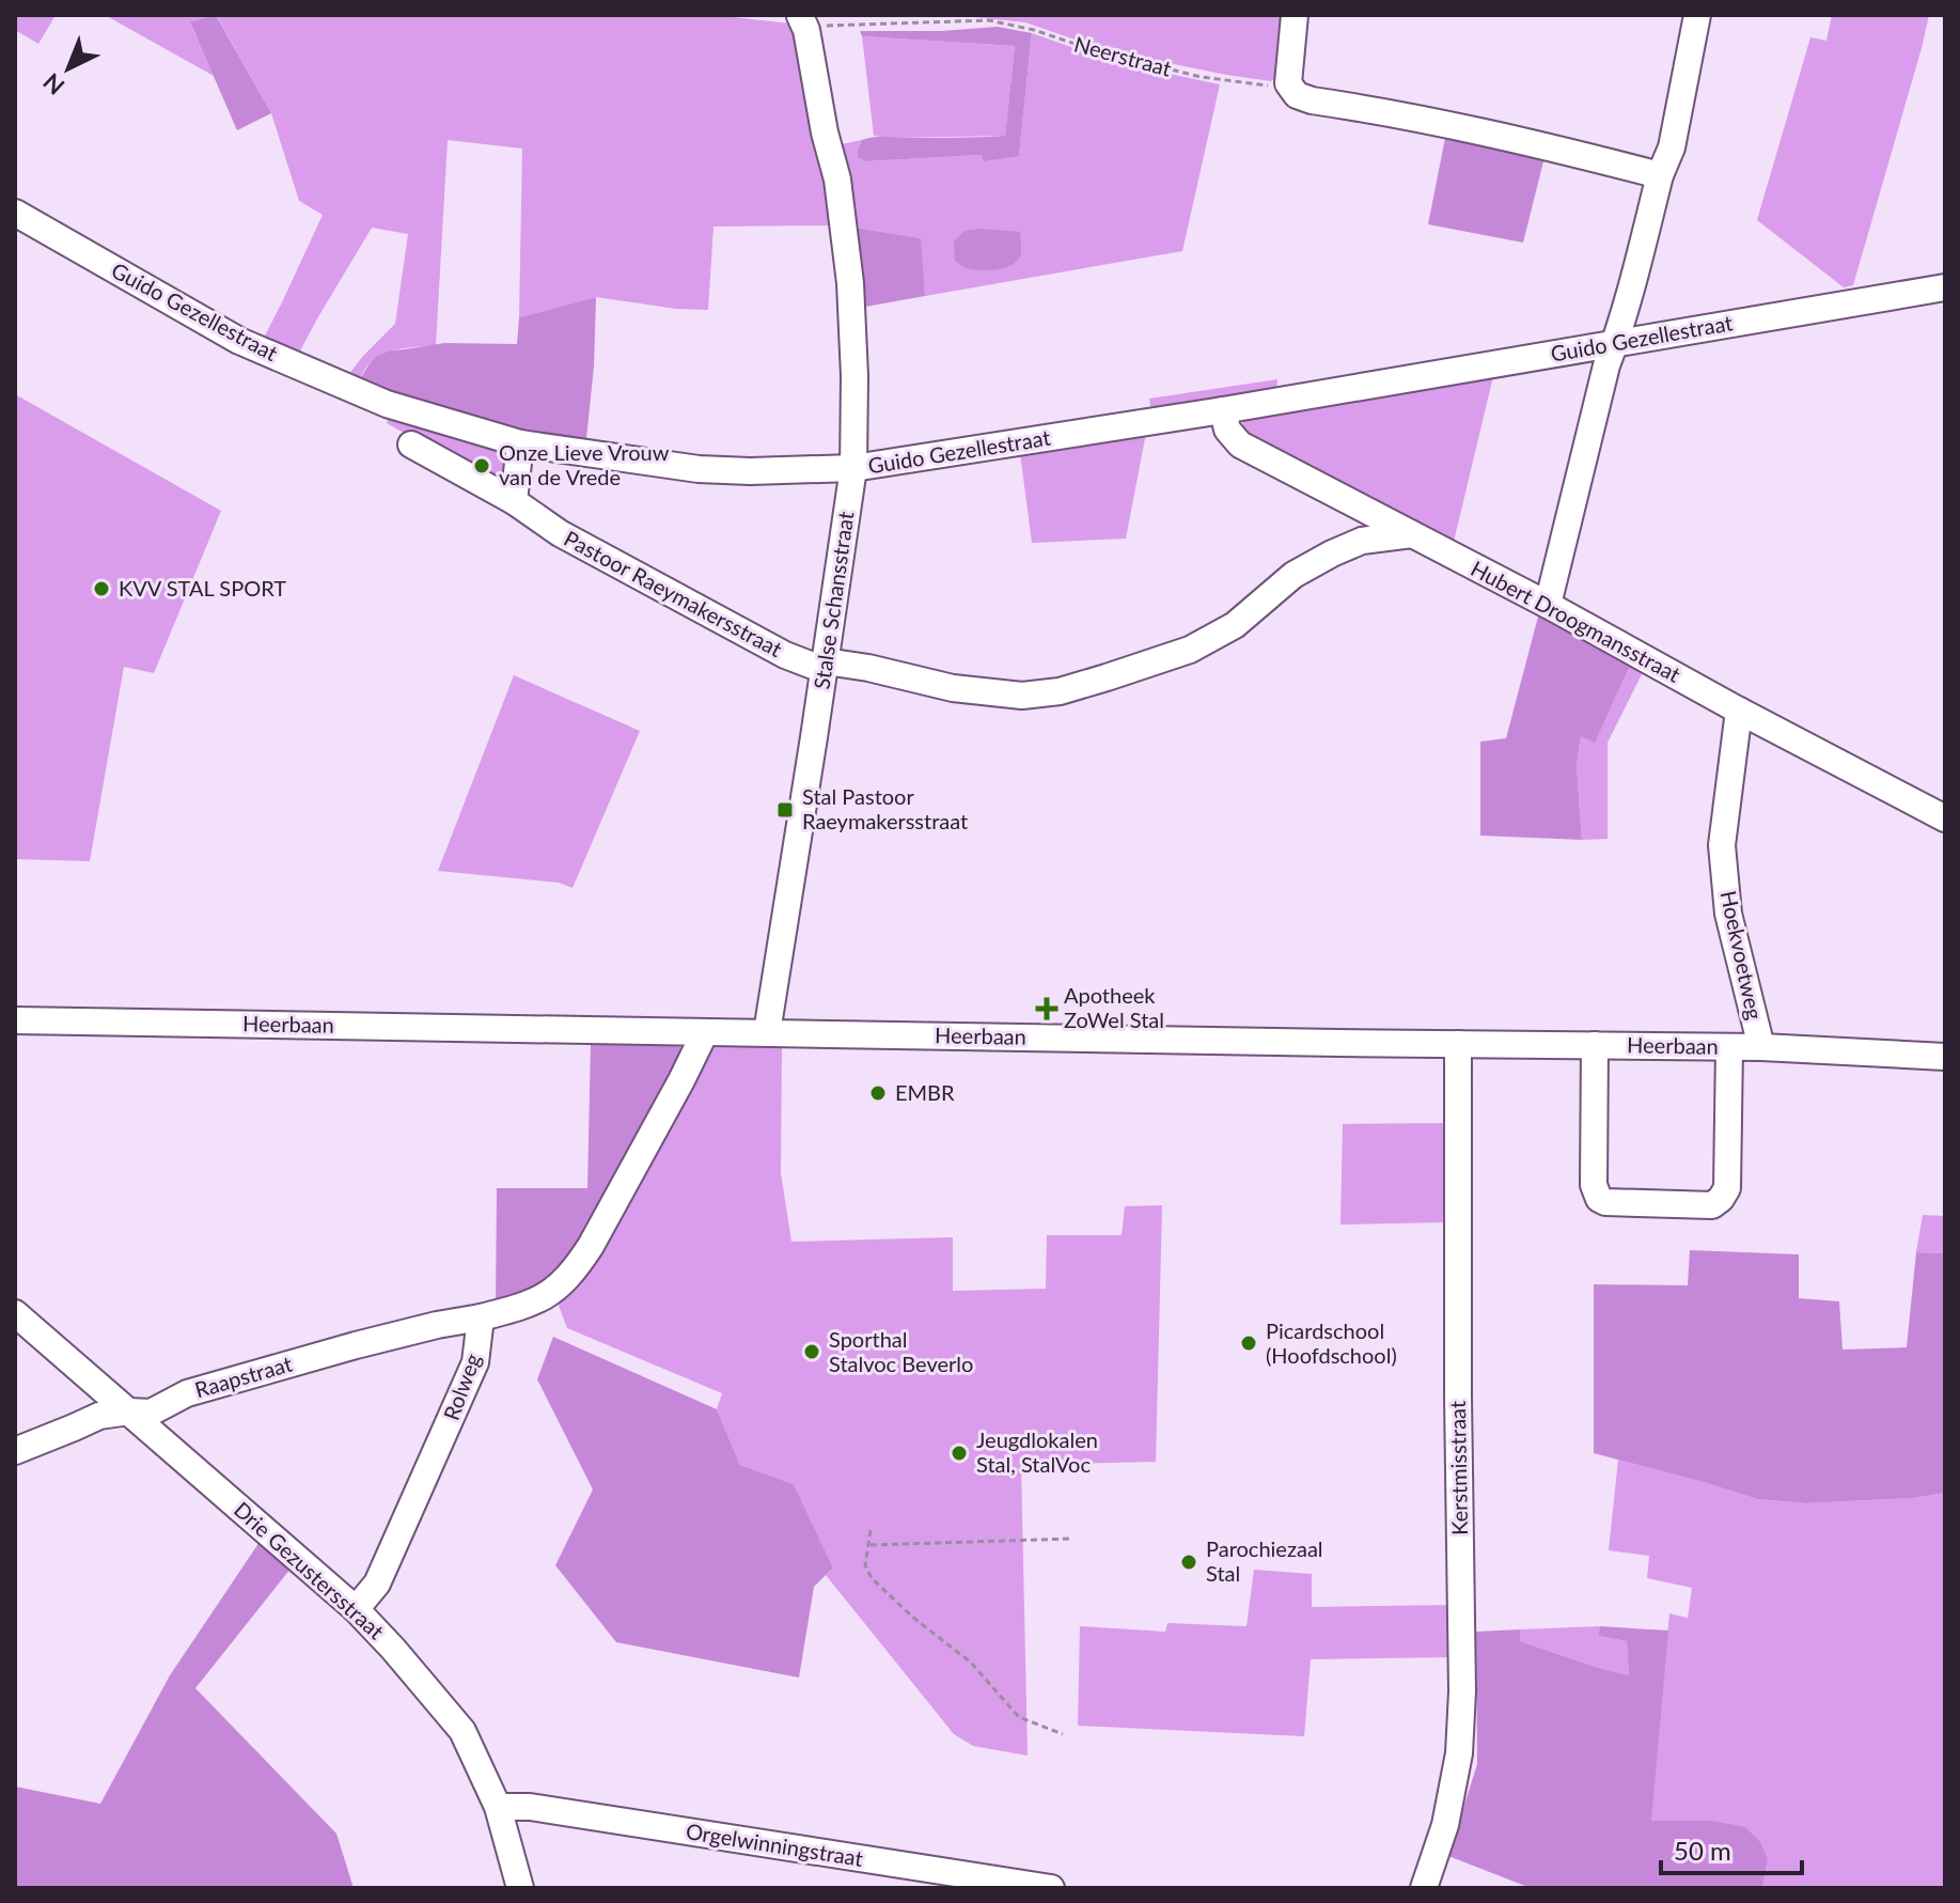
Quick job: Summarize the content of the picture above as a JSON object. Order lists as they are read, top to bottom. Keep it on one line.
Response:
{"streets":{"street":["Guido Gezellestraat","Pastoor Raeymakersstraat","Stalse Schansstraat","Hubert Droogmansstraat","Hoekvoetweg","Heerbaan","Raapstraat","Rolweg","Kerstmisstraat","Drie Gezustersstraat","Orgelwinningstraat"],"path":["Neerstraat"]},"crossings":[["Neerstraat","Stalse Schansstraat"],["Guido Gezellestraat","Stalse Schansstraat"],["Guido Gezellestraat","Hubert Droogmansstraat"],["Pastoor Raeymakersstraat","Stalse Schansstraat"],["Pastoor Raeymakersstraat","Hubert Droogmansstraat"],["Stalse Schansstraat","Heerbaan"],["Hubert Droogmansstraat","Hoekvoetweg"],["Hoekvoetweg","Heerbaan"],["Heerbaan","Kerstmisstraat"],["Raapstraat","Rolweg"],["Raapstraat","Drie Gezustersstraat"],["Rolweg","Drie Gezustersstraat"],["Drie Gezustersstraat","Orgelwinningstraat"]],"places":{"other":["Onze Lieve Vrouw van de Vrede","KVV STAL SPORT","EMBR","Picardschool (Hoofdschool)","Sporthal Stalvoc Beverlo","Jeugdlokalen Stal, StalVoc","Parochiezaal Stal"],"transit":["Stal Pastoor Raeymakersstraat"],"health":["Apotheek ZoWel Stal"]},"scale_bar":"50 m","north":"bottom left"}
